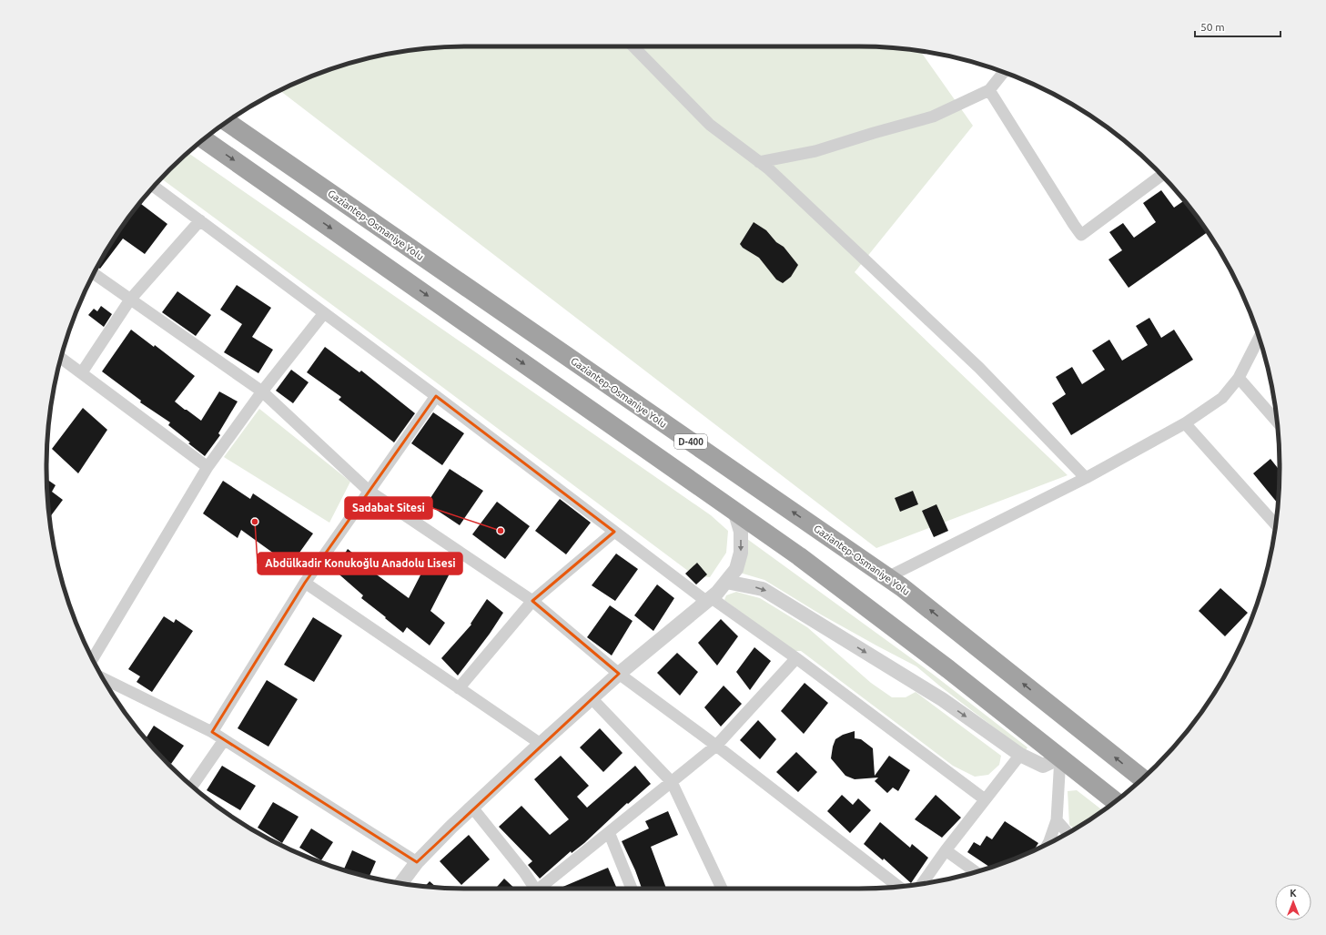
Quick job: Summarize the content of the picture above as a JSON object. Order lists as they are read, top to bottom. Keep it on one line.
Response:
{"streets":{"highway":["Gaziantep-Osmaniye Yolu","D-400"]},"places":["Abdülkadir Konukoğlu Anadolu Lisesi","Sadabat Sitesi"],"scale_bar":"50 m","north":"top"}
